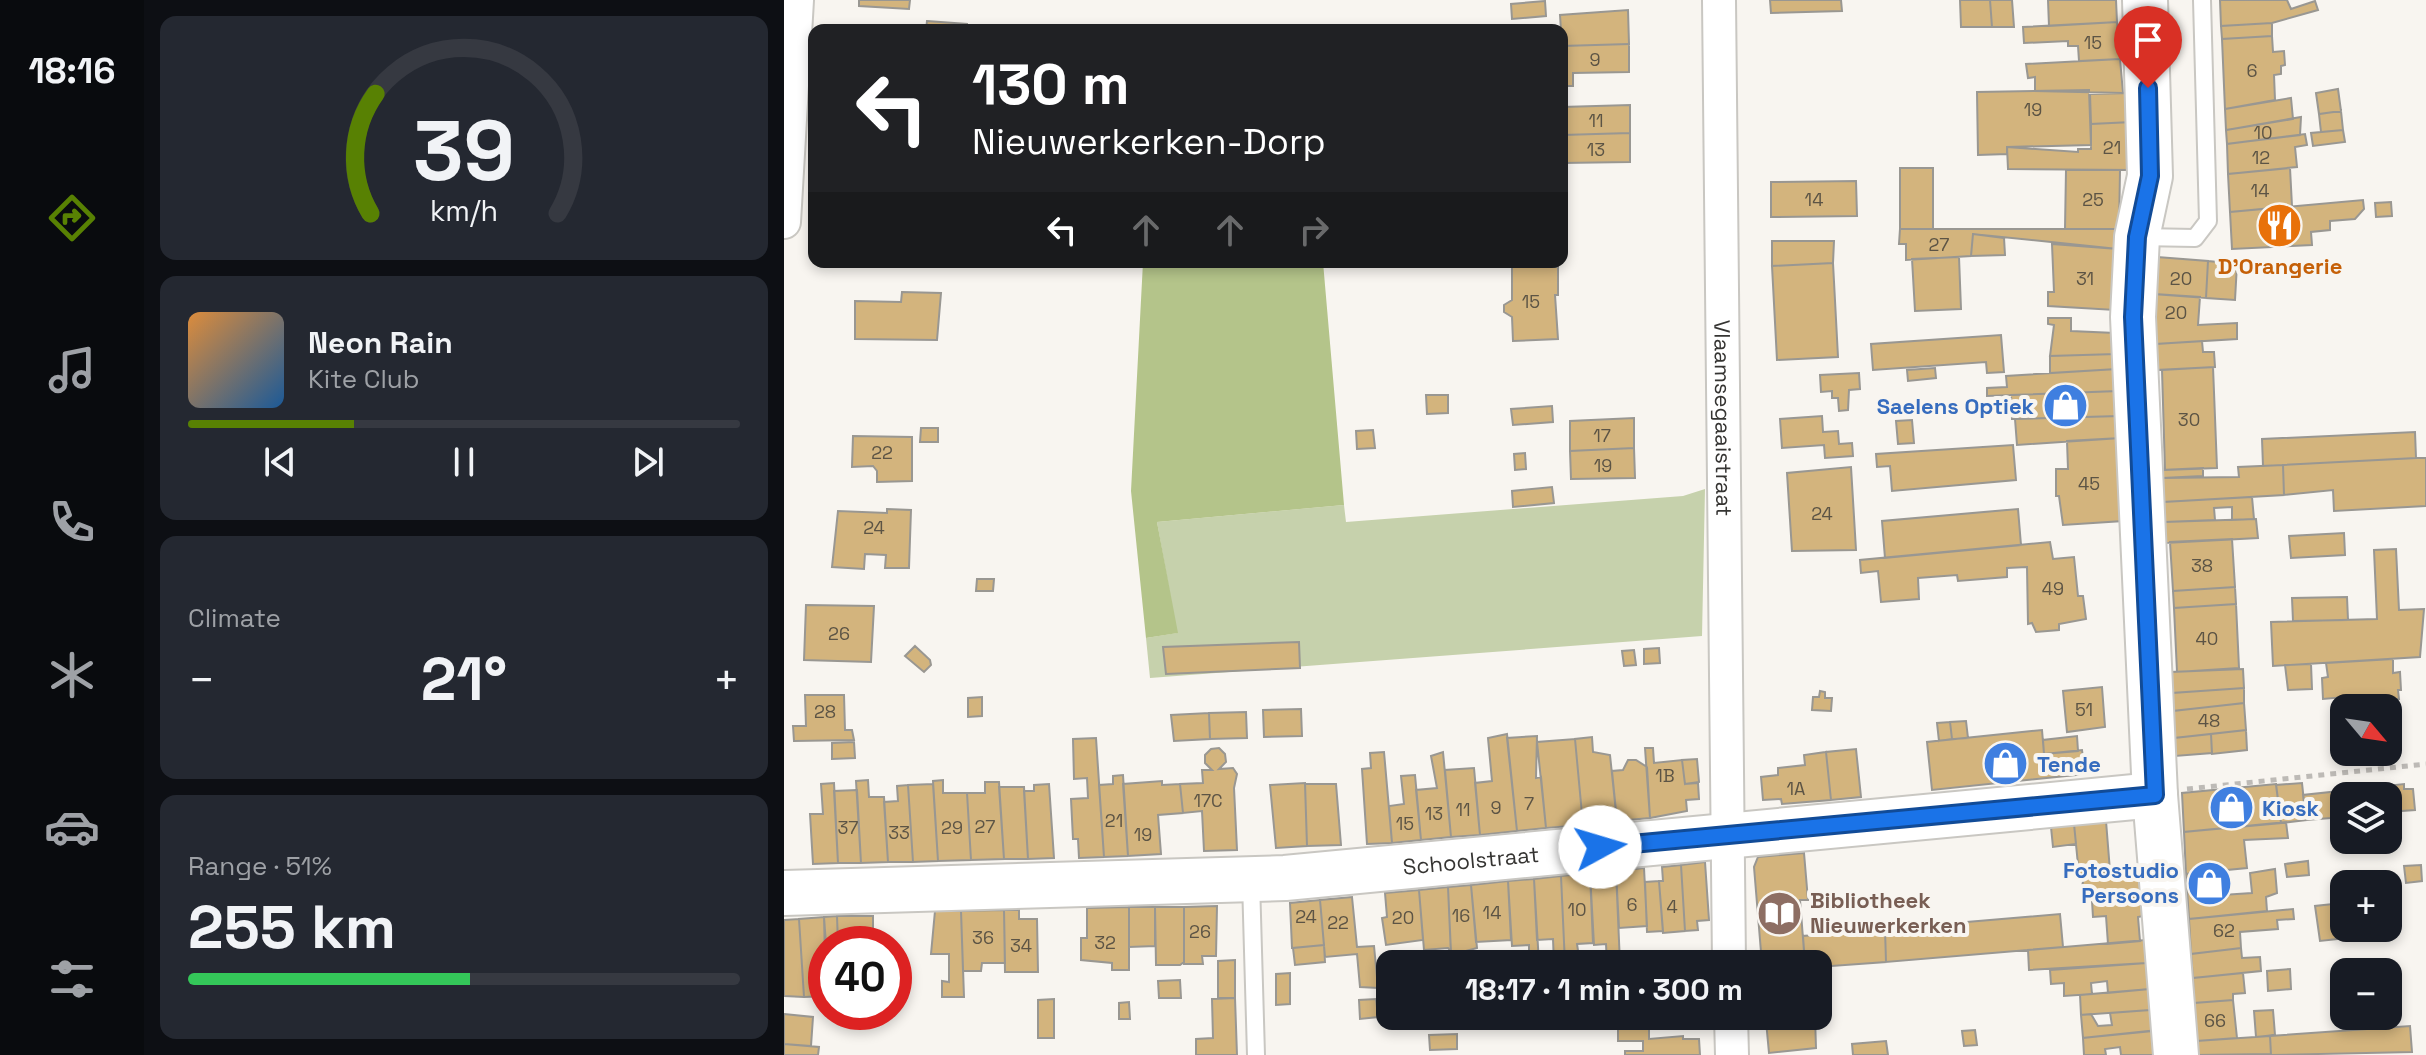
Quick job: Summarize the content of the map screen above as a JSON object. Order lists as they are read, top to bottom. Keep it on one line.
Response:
{"streets":{"street":["Vlaamsegaaistraat","Schoolstraat"]},"crossings":[["Vlaamsegaaistraat","Schoolstraat"]],"places":{"restaurant":["D'Orangerie"],"shop":["Saelens Optiek","Tende","Kiosk","Fotostudio Persoons"],"library":["Bibliotheek Nieuwerkerken"]},"house_numbers":["15","9","6","19","11","10","21","13","12","14","14","25","27","31","20","15","20","30","17","22","19","45","24","24","38","49","26","40","51","28","48","1B","1A","17C","7","9","11","13","21","15","27","37","29","33","19","6","4","10","14","16","24","20","22","62","26","36","32","34","66"],"north":"bottom right","page":{"tabs":"18:16","turn":["130 m","Nieuwerkerken-Dorp"],"song":["Neon Rain","Kite Club"],"tile":["Climate",["Range · 51%","255 km"]],"heat":["−","21°","+"],"map_buttons":["+","−"],"limit":"40","trip":"18:17 · 1 min · 300 m","gauge":["39","km/h"]}}
